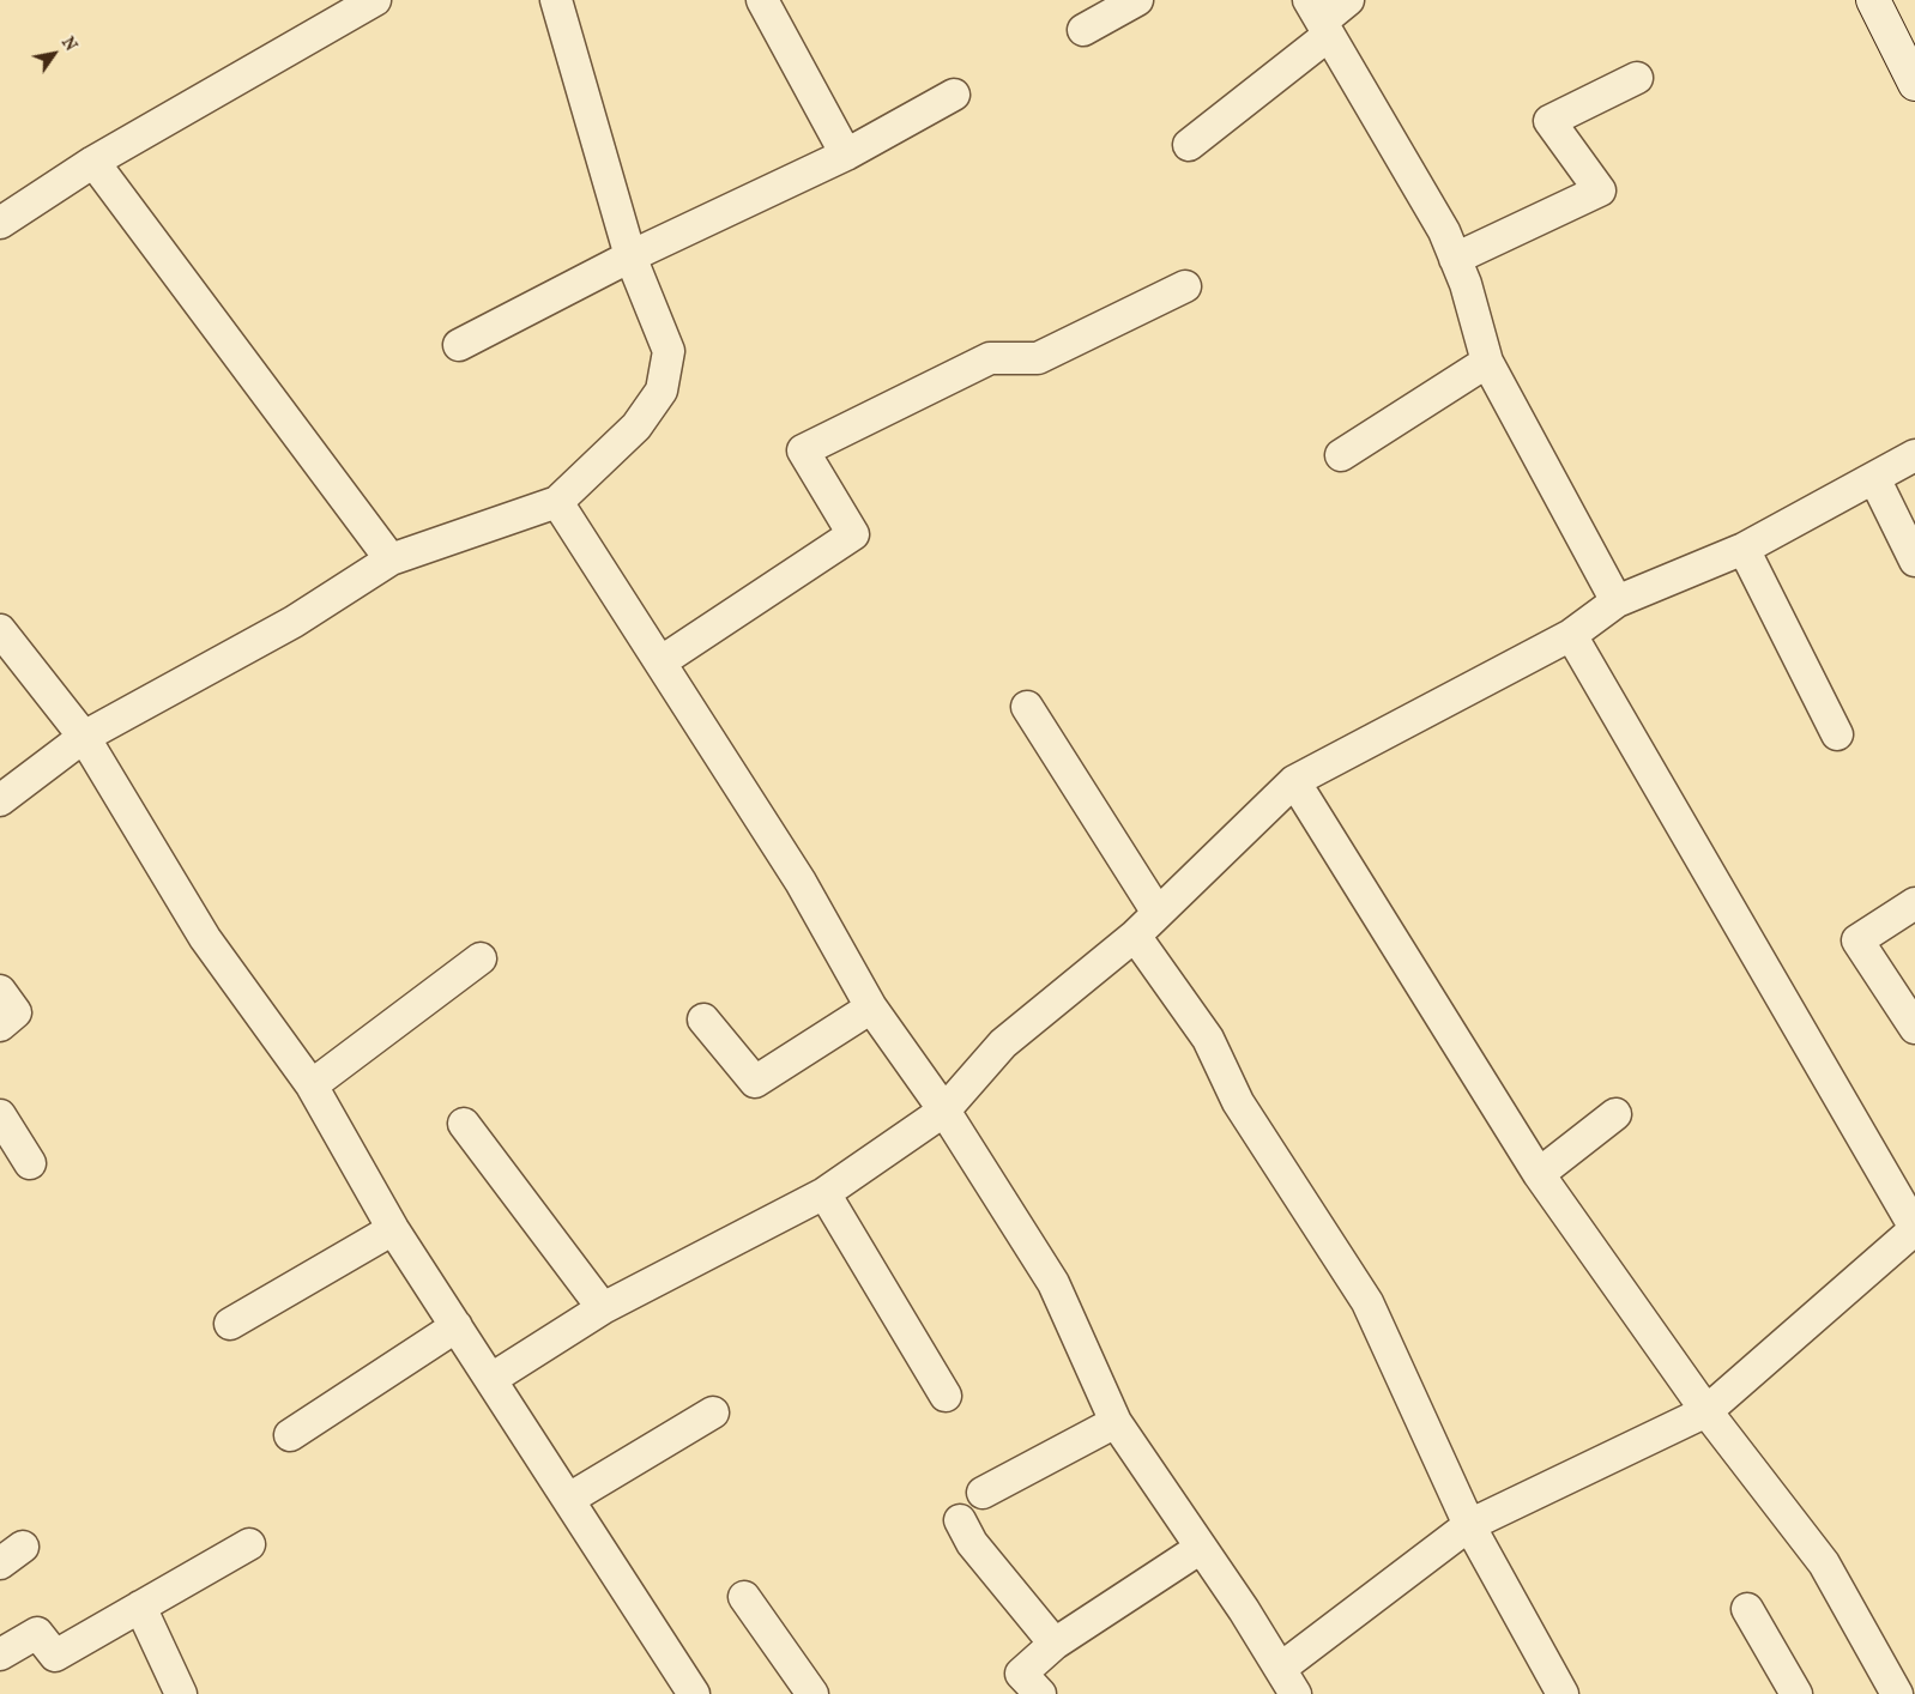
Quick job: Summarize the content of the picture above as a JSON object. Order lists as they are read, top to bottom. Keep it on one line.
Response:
{"north":"top right"}
